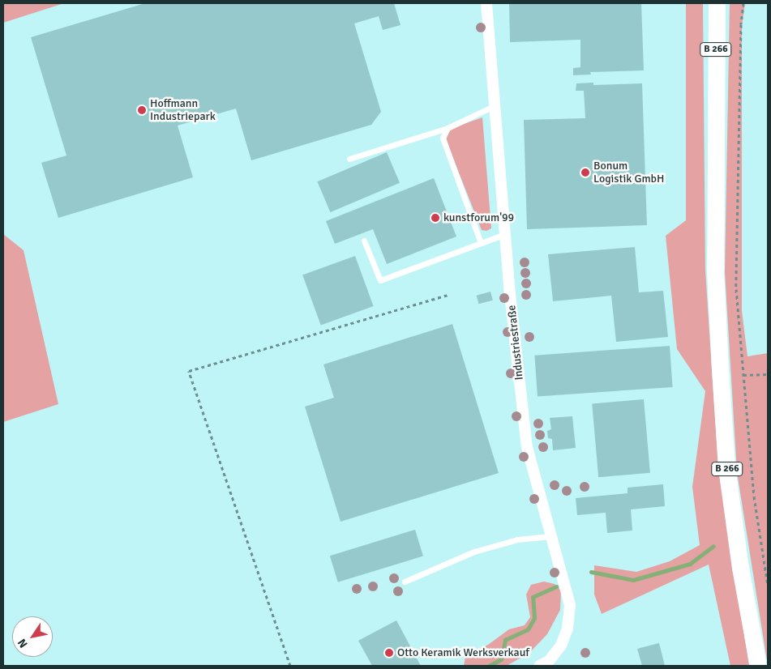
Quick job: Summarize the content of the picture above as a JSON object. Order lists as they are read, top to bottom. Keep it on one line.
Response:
{"streets":{"main road":["B 266"],"street":["Industriestraße"]},"places":["Hoffmann Industriepark","Bonum Logistik GmbH","kunstforum'99","Otto Keramik Werksverkauf"],"north":"bottom left"}
